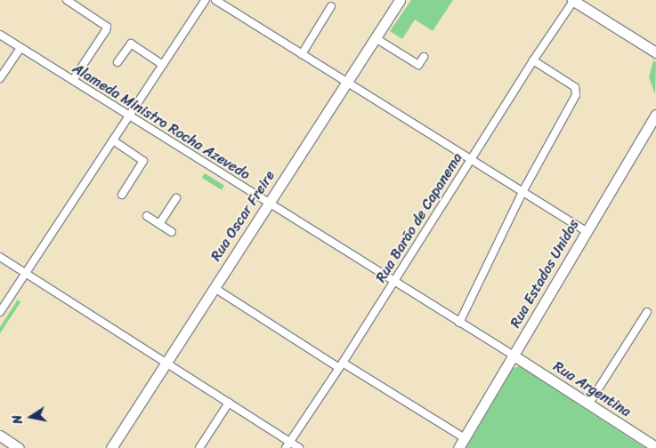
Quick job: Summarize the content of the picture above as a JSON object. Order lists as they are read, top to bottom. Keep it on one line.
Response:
{"streets":{"street":["Alameda Ministro Rocha Azevedo","Rua Oscar Freire","Rua Barão de Capanema","Rua Estados Unidos","Rua Argentina"]},"crossings":[["Alameda Ministro Rocha Azevedo","Rua Oscar Freire"],["Alameda Ministro Rocha Azevedo","Rua Barão de Capanema"],["Alameda Ministro Rocha Azevedo","Rua Estados Unidos"],["Alameda Ministro Rocha Azevedo","Rua Argentina"],["Rua Estados Unidos","Rua Argentina"]],"north":"left"}
